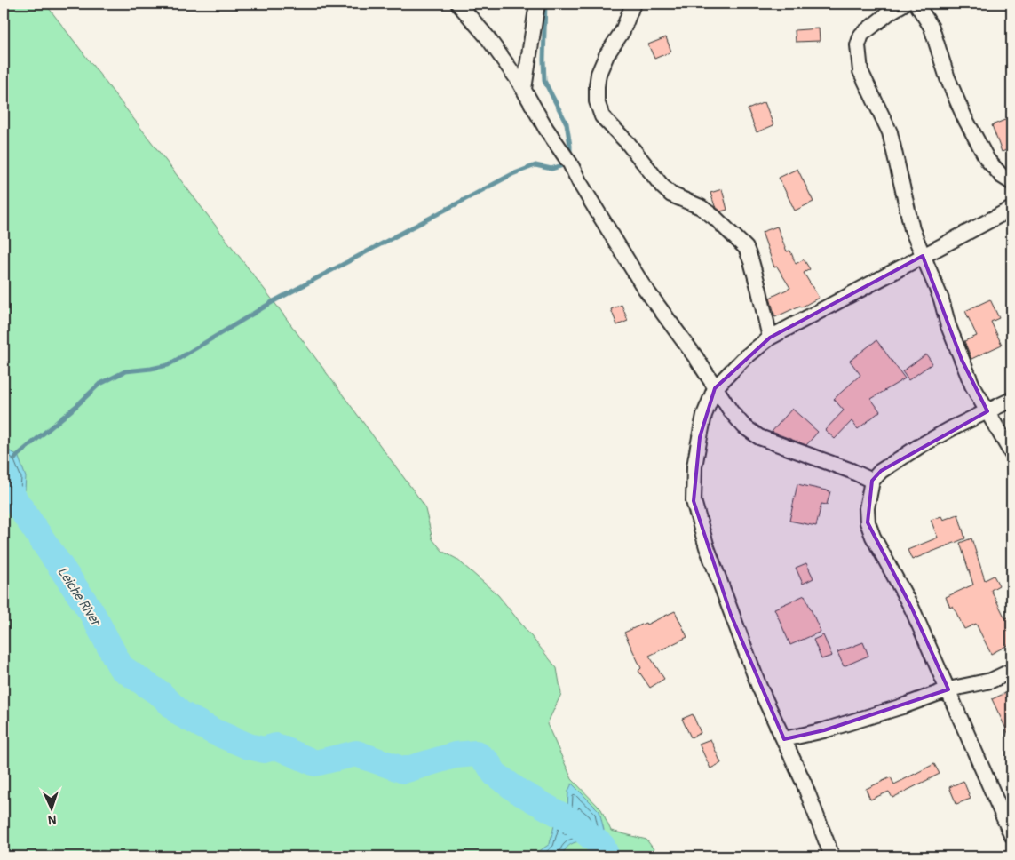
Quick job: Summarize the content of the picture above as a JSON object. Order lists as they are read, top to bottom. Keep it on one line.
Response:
{"water":["Leiche River"],"north":"bottom"}
